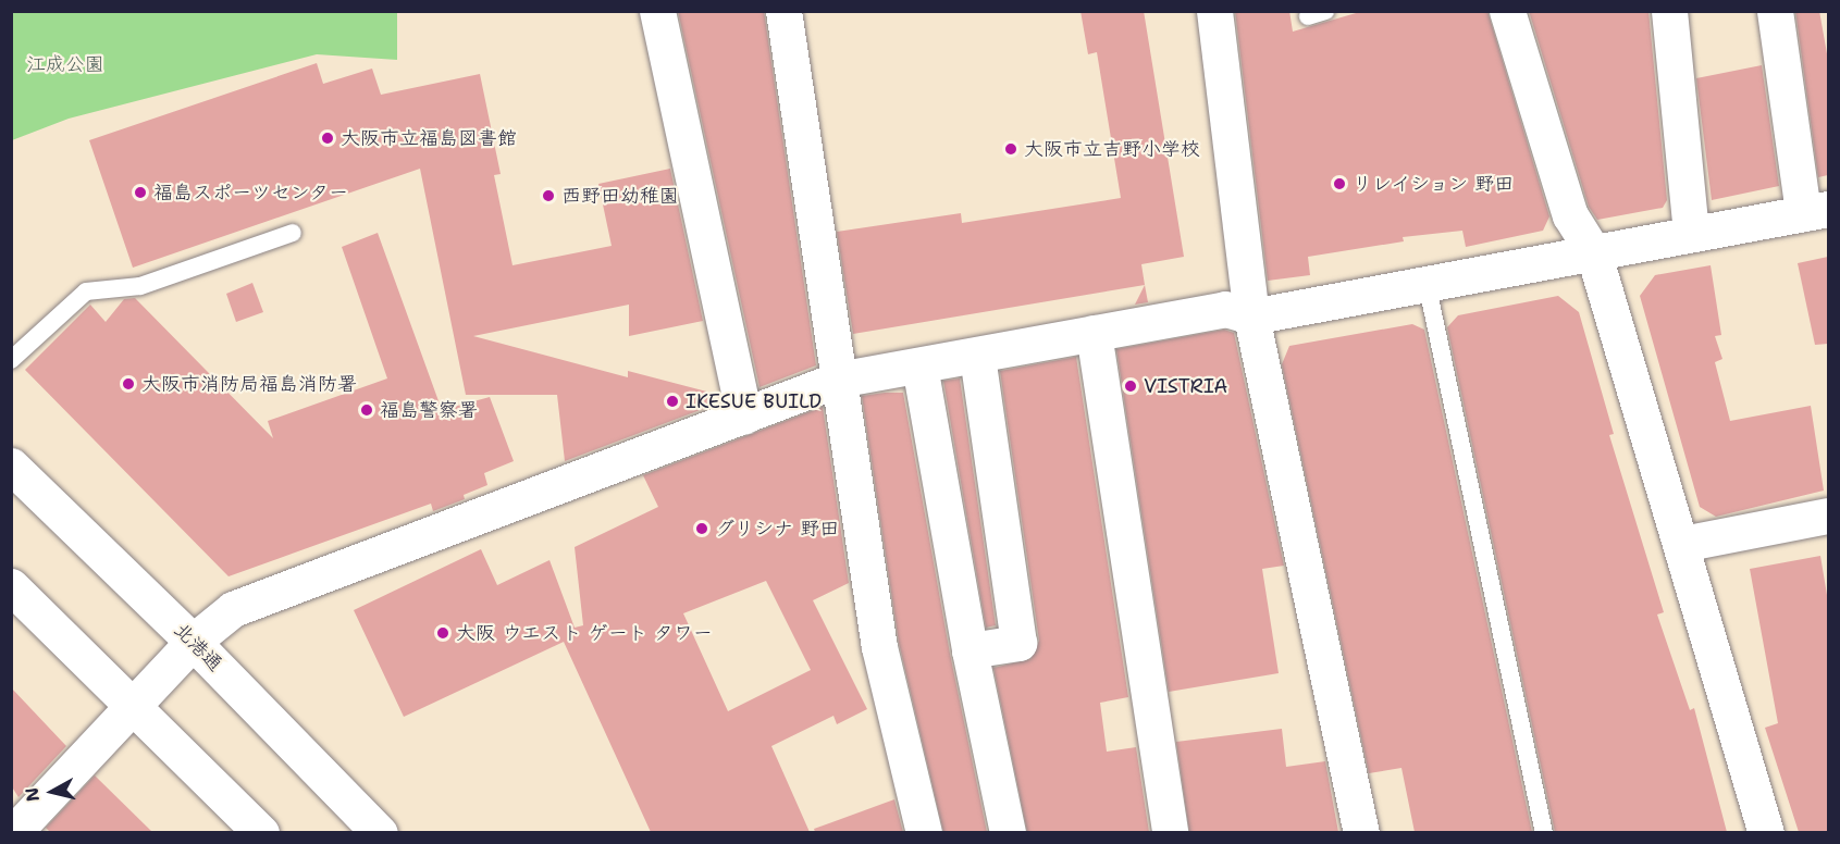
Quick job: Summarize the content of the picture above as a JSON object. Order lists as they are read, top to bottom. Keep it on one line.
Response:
{"streets":{"street":["北港通"]},"parks":["江成公園"],"places":["大阪市立福島図書館","大阪市立吉野小学校","リレイション 野田","福島スポーツセンター","西野田幼稚園","大阪市消防局福島消防署","VISTRIA","IKESUE BUILD","福島警察署","グリシナ 野田","大阪 ウエスト ゲート タワー"],"north":"left"}
